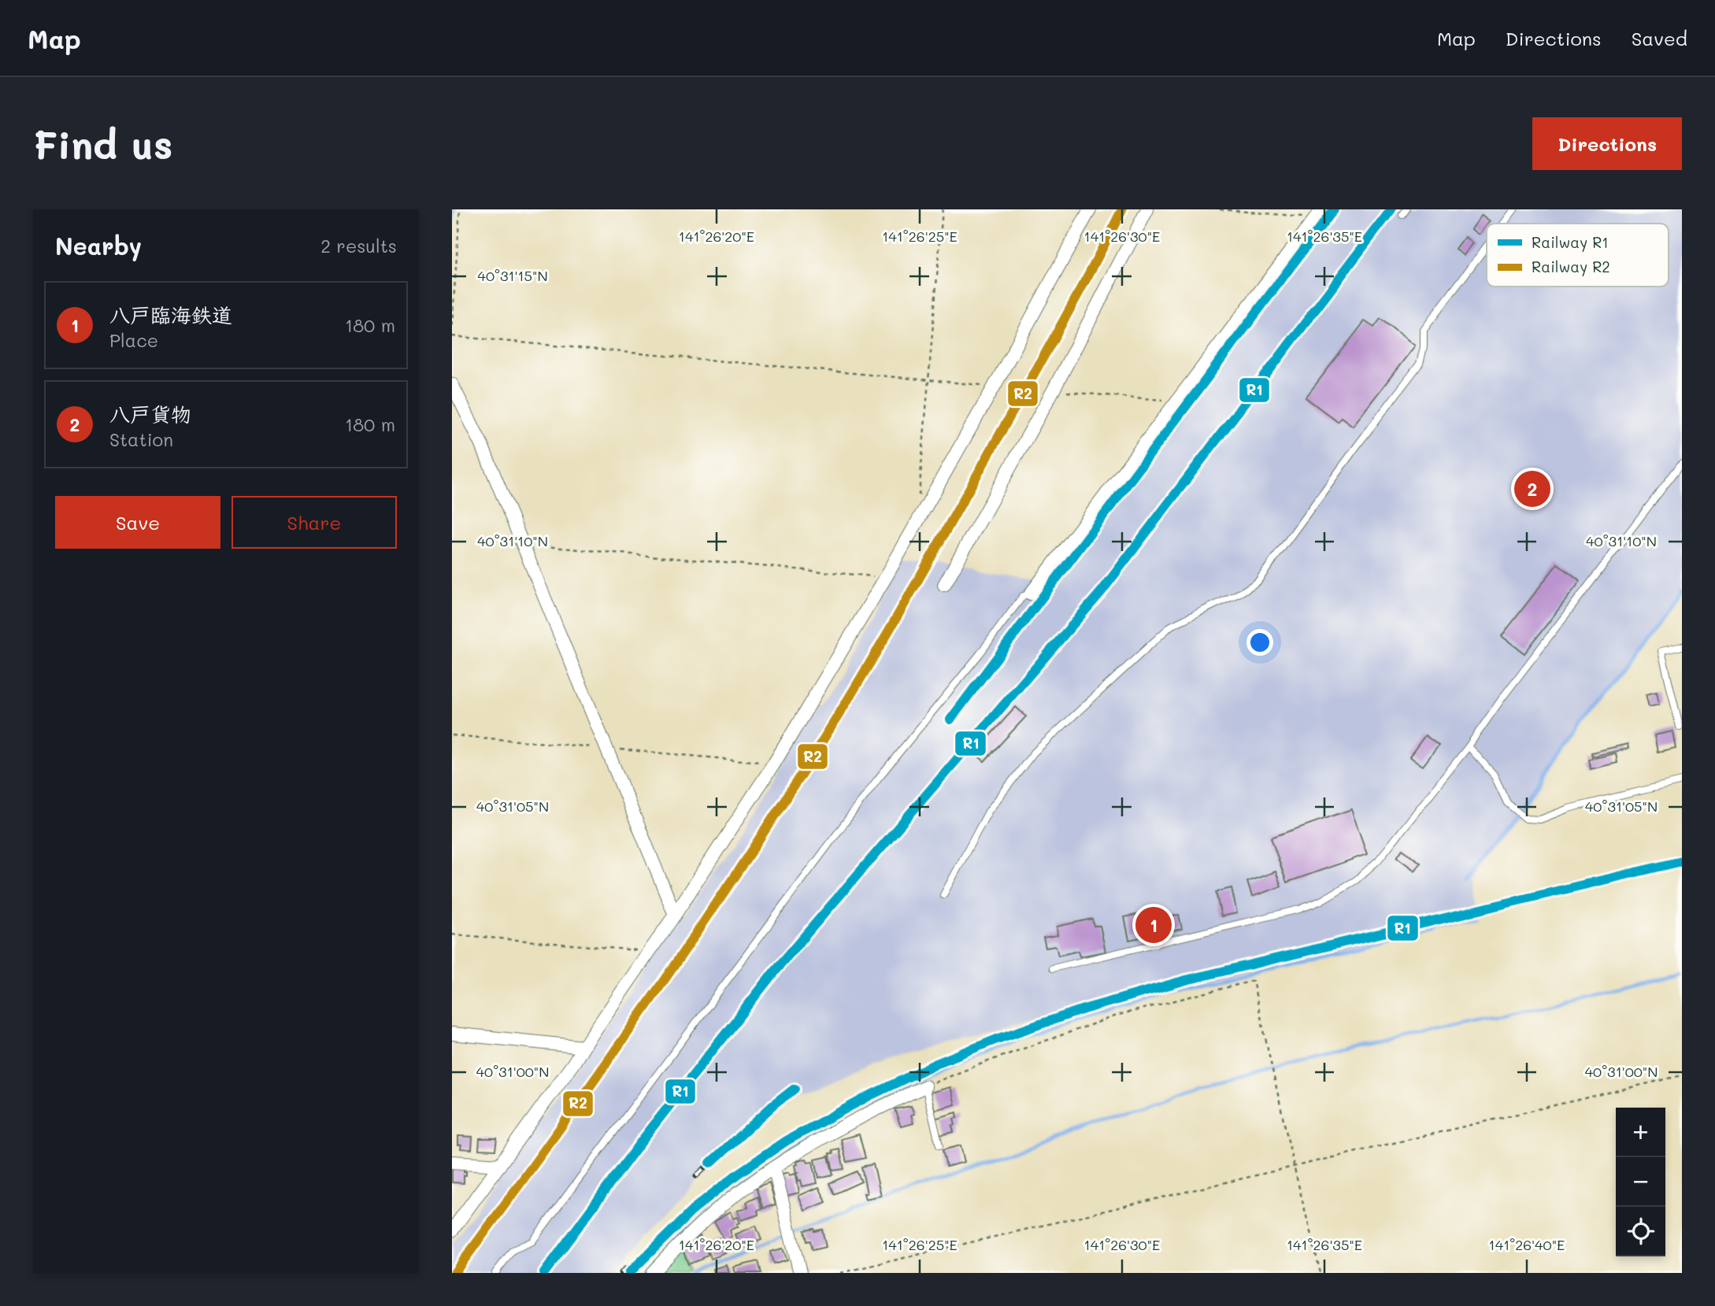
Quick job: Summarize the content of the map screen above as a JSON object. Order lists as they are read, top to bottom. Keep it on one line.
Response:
{"lines":["rail line R1","rail line R2"],"legend":["Railway R1","Railway R2"],"page":{"header":"Map","nav":["Map","Directions","Saved"],"buttons":["Directions",["Save","Share"]],"title":"Find us","heading":["Nearby","2 results"],"list":[{"mark":"1","name":"八戸臨海鉄道","note":"Place","value":"180 m"},{"mark":"2","name":"八戸貨物","note":"Station","value":"180 m"}],"pins":["2","1"],"map_buttons":["+","−"]},"coordinates":["141°26'20\"E","141°26'25\"E","141°26'30\"E","141°26'35\"E","40°31'15\"N","40°31'10\"N","40°31'05\"N","40°31'00\"N","141°26'40\"E"]}
